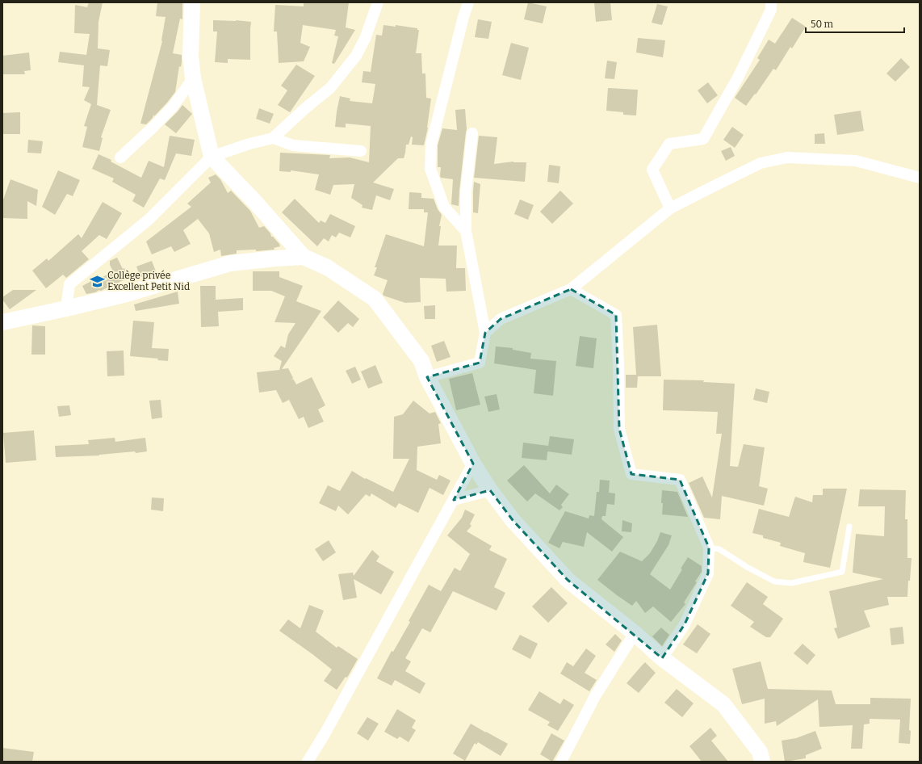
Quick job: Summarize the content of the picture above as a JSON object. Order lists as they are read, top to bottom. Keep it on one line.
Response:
{"places":{"school or university":["Collège privée Excellent Petit Nid"]},"scale_bar":"50 m"}
